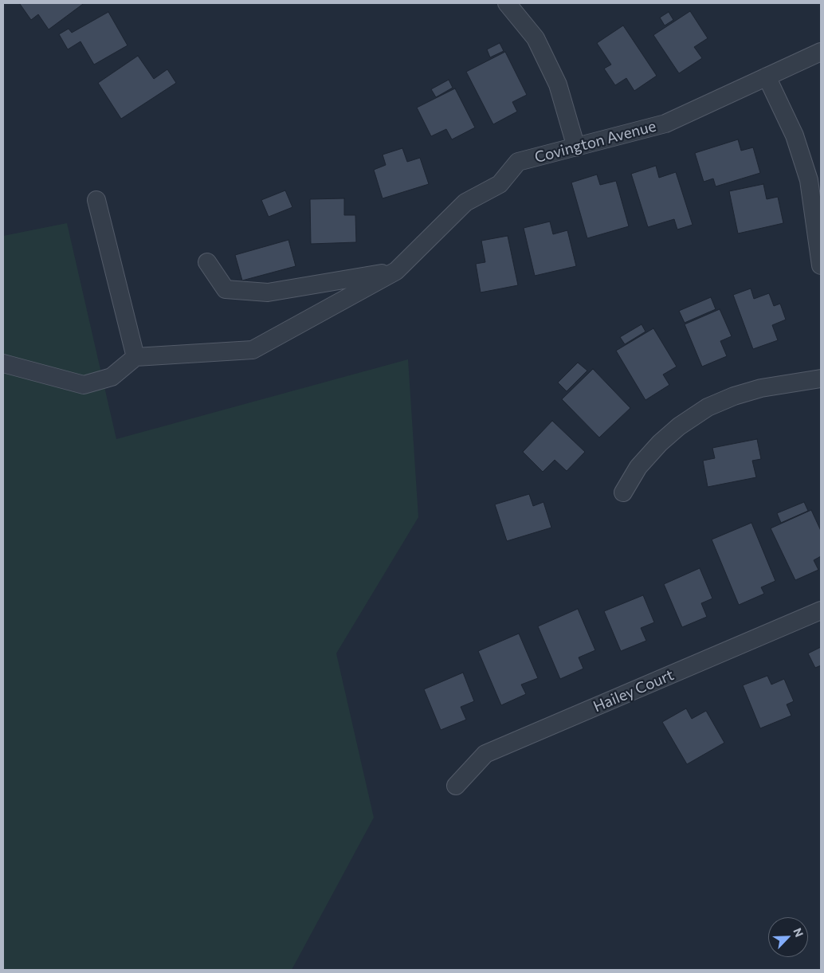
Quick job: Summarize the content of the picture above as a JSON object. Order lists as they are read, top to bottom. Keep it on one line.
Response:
{"streets":{"street":["Covington Avenue","Hailey Court"]},"north":"top right"}
